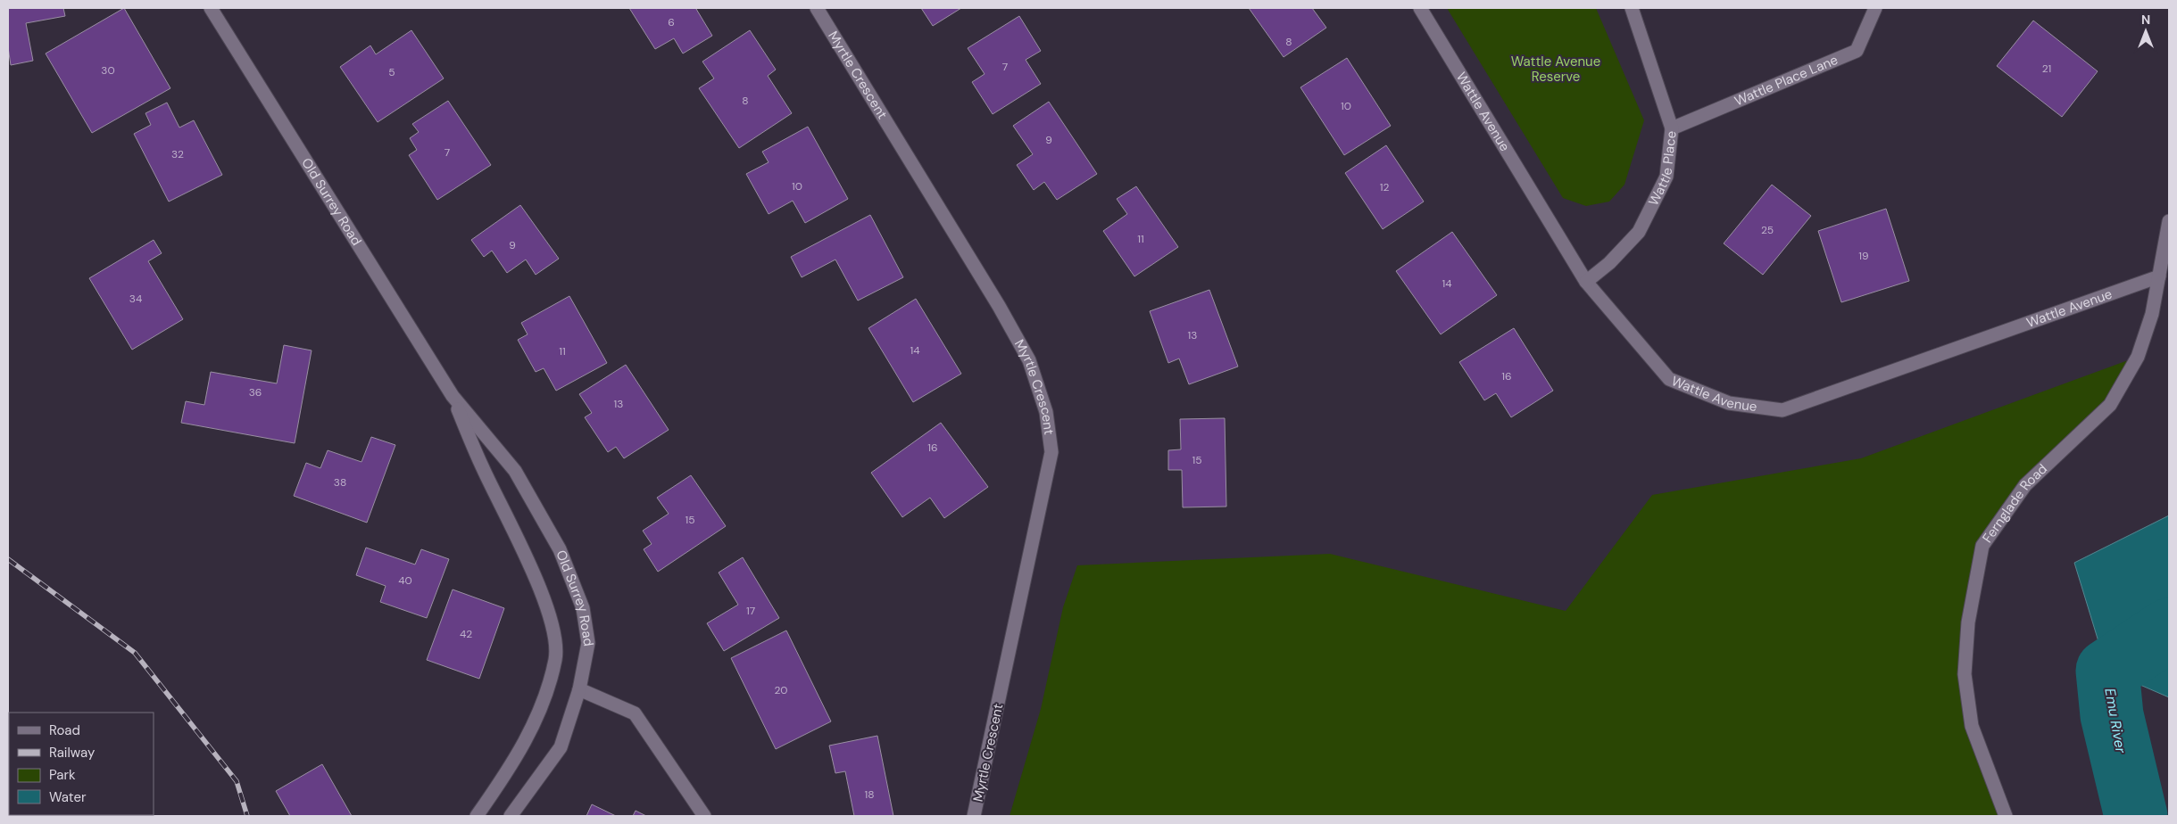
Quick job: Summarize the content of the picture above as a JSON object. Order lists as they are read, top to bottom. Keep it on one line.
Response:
{"streets":{"street":["Myrtle Crescent","Wattle Place Lane","Wattle Avenue","Wattle Place","Old Surrey Road","Fernglade Road"]},"crossings":[["Wattle Place Lane","Wattle Place"],["Wattle Avenue","Wattle Place"],["Wattle Avenue","Fernglade Road"]],"water":["Emu River"],"parks":["Wattle Avenue Reserve"],"house_numbers":["6","8","7","21","30","5","8","10","9","7","32","10","12","25","11","9","19","14","34","13","14","11","16","36","13","16","15","38","15","40","17","42","20","18"],"legend":["Road","Railway","Park","Water"],"north":"top"}
